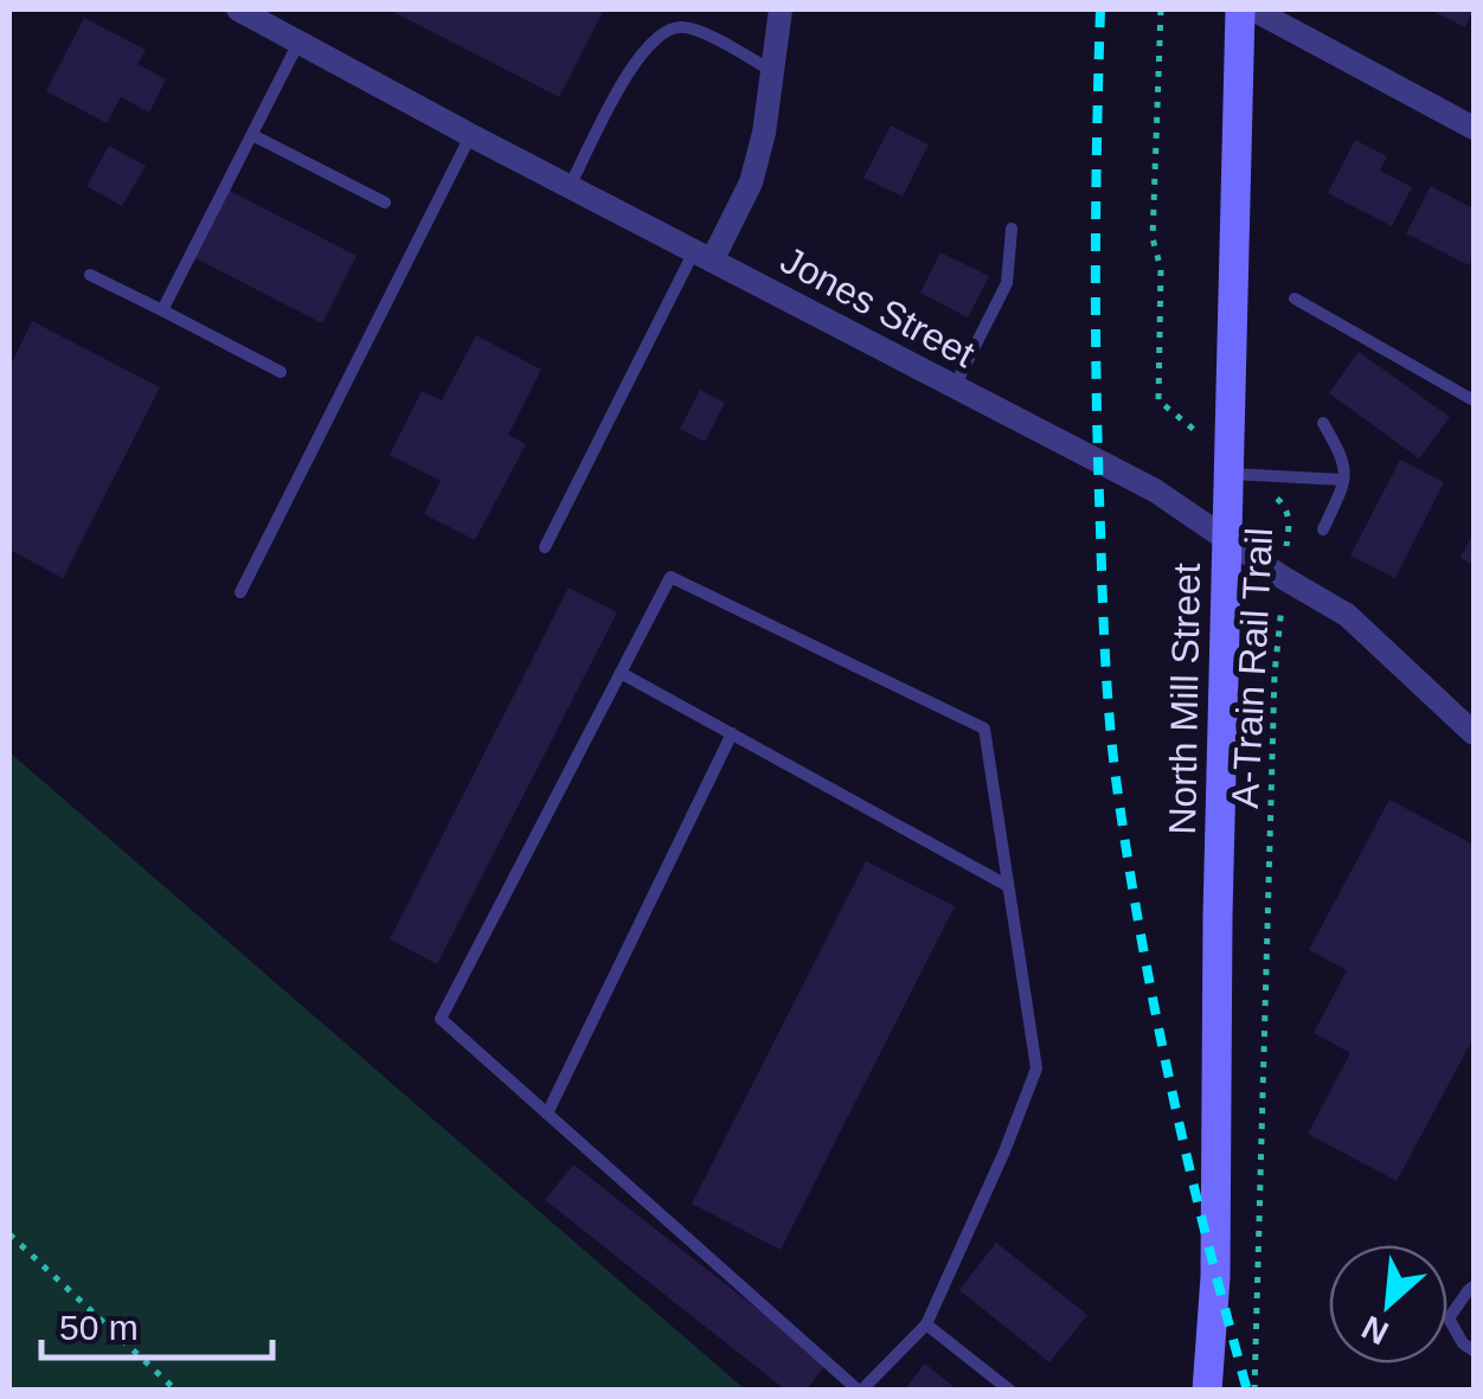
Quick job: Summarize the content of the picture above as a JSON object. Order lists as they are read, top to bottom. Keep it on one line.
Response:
{"streets":{"main road":["North Mill Street"],"street":["Jones Street"],"path":["A-Train Rail Trail"]},"crossings":[["Jones Street","A-Train Rail Trail"],["Jones Street","North Mill Street"],["A-Train Rail Trail","North Mill Street"]],"scale_bar":"50 m","north":"bottom left"}
